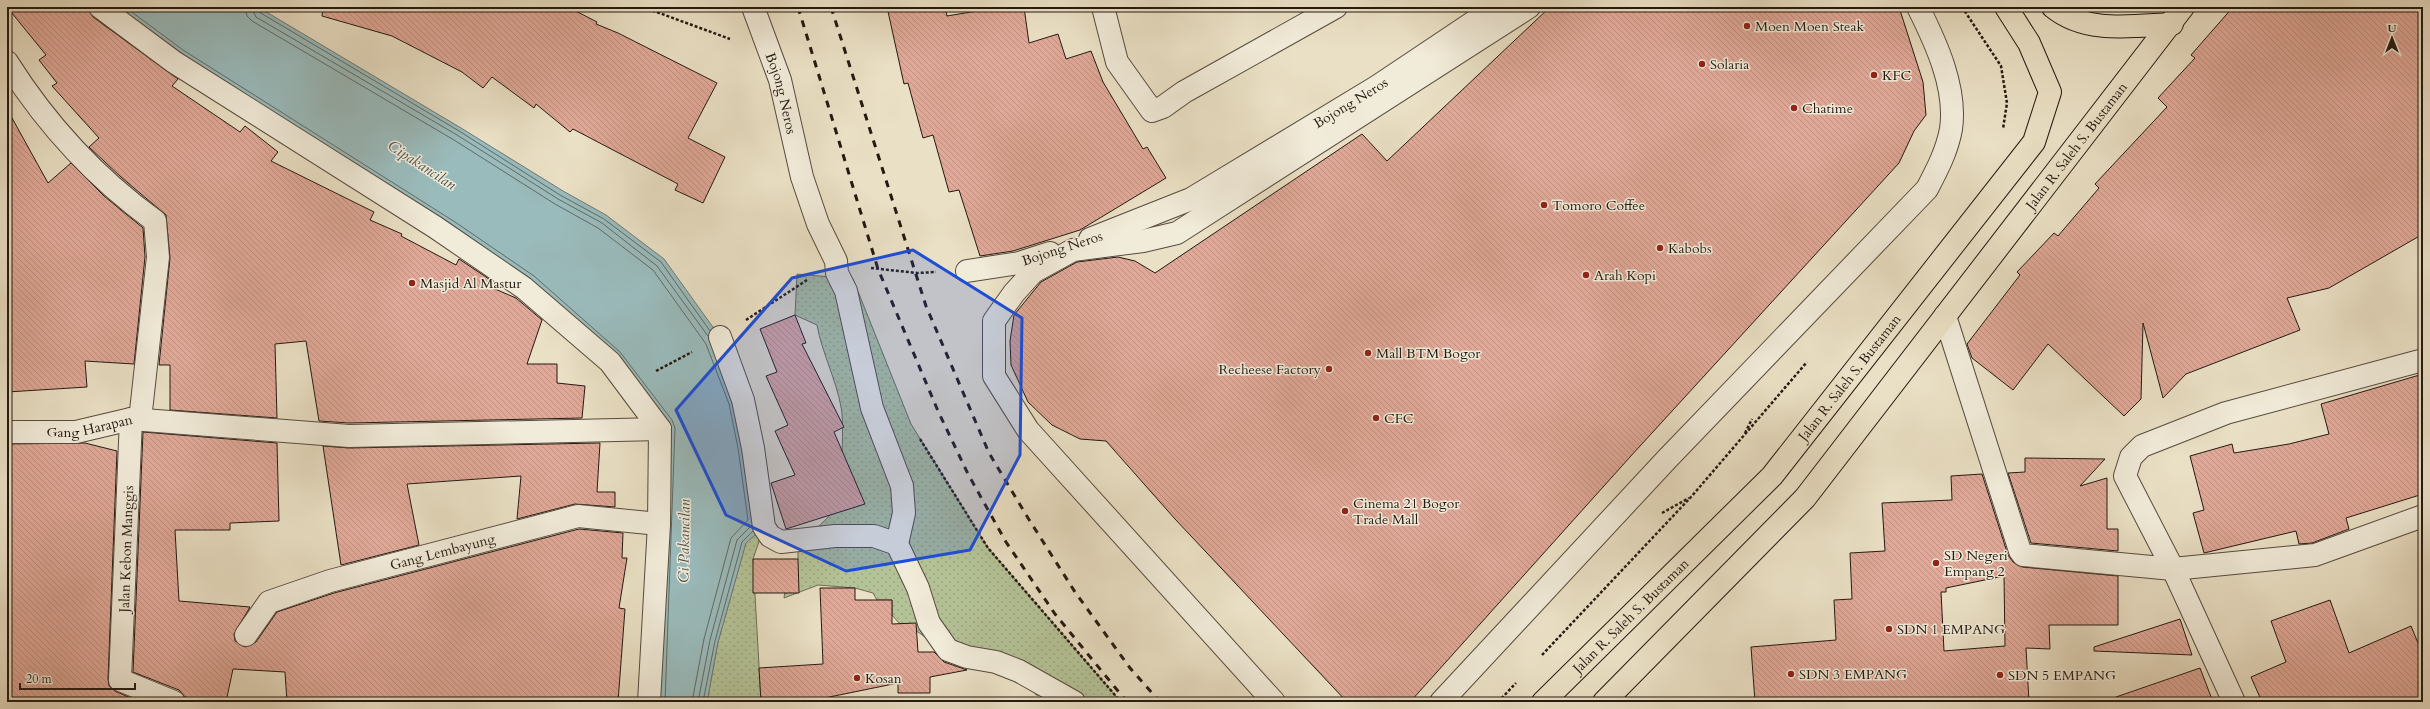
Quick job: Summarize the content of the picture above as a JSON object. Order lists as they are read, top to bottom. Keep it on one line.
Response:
{"streets":{"main road":["Jalan R. Saleh S. Bustaman"],"street":["Bojong Neros","Gang Harapan","Jalan Kebon Manggis","Gang Lembayung"]},"crossings":[["Gang Harapan","Jalan Kebon Manggis"]],"water":["Cipakancilan","Ci Pakancilan"],"places":["Moen Moen Steak","Solaria","KFC","Chatime","Tomoro Coffee","Kabobs","Arah Kopi","Masjid Al Mastur","Mall BTM Bogor","Recheese Factory","CFC","Cinema 21 Bogor Trade Mall","SD Negeri Empang 2","SDN 1 EMPANG","SDN 3 EMPANG","SDN 5 EMPANG","Kosan"],"scale_bar":"20 m","north":"top"}
